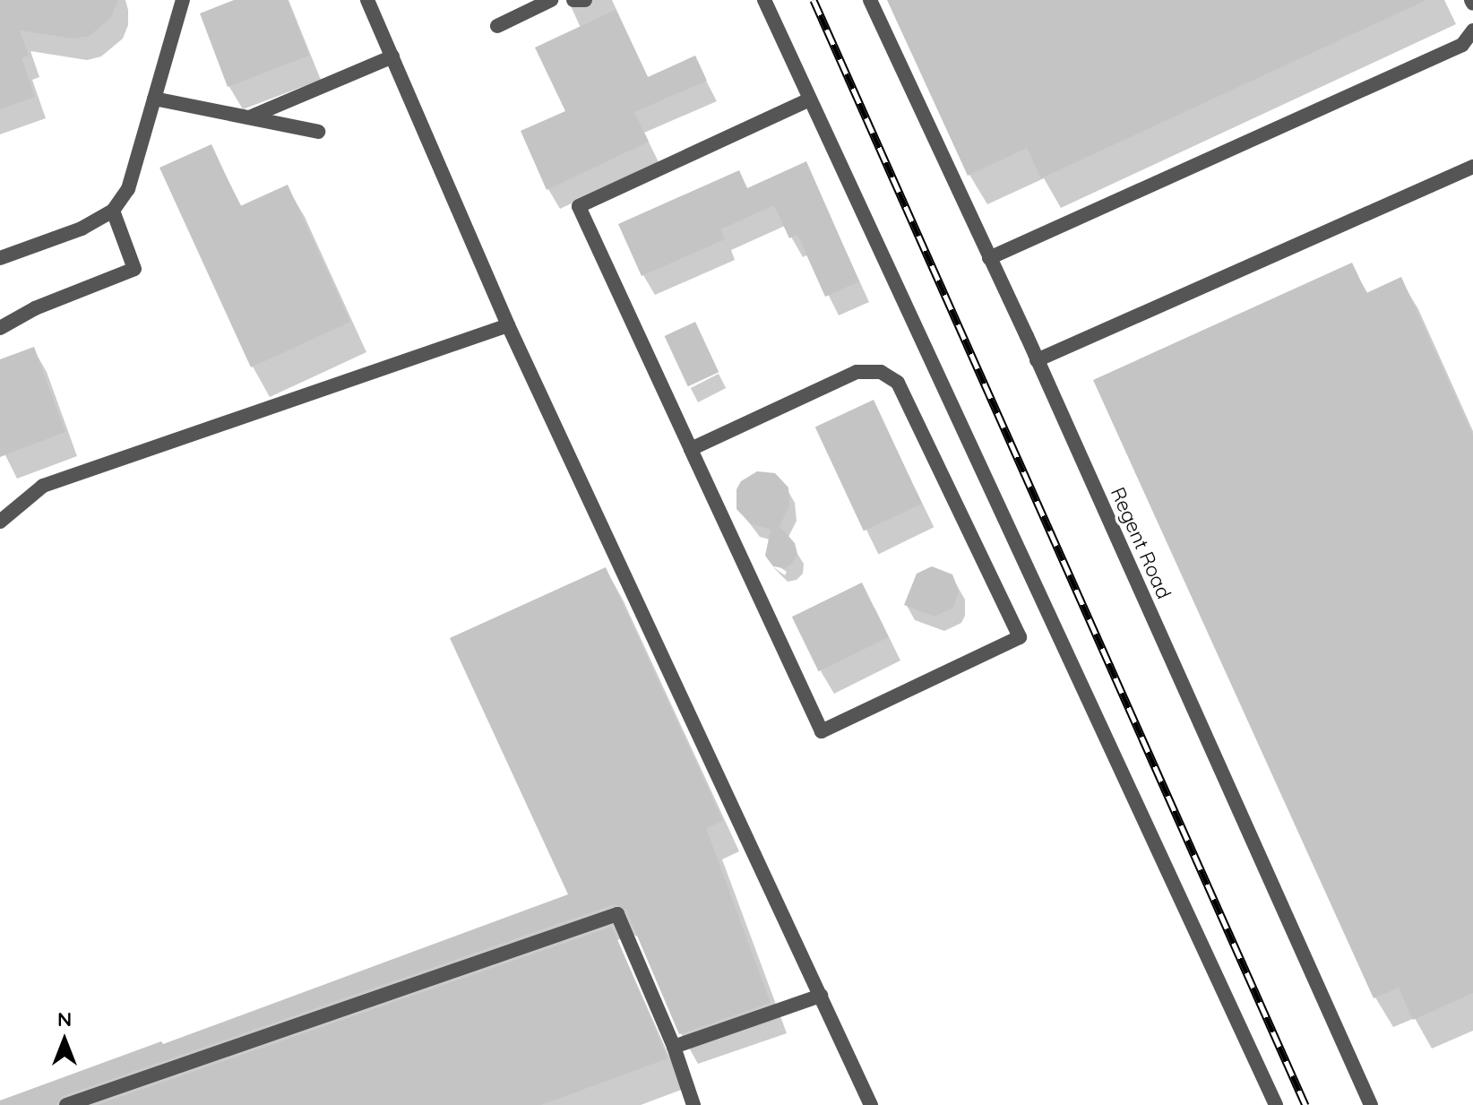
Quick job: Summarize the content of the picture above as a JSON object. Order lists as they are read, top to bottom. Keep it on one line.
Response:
{"streets":{"lane":["Regent Road"]},"north":"top"}
